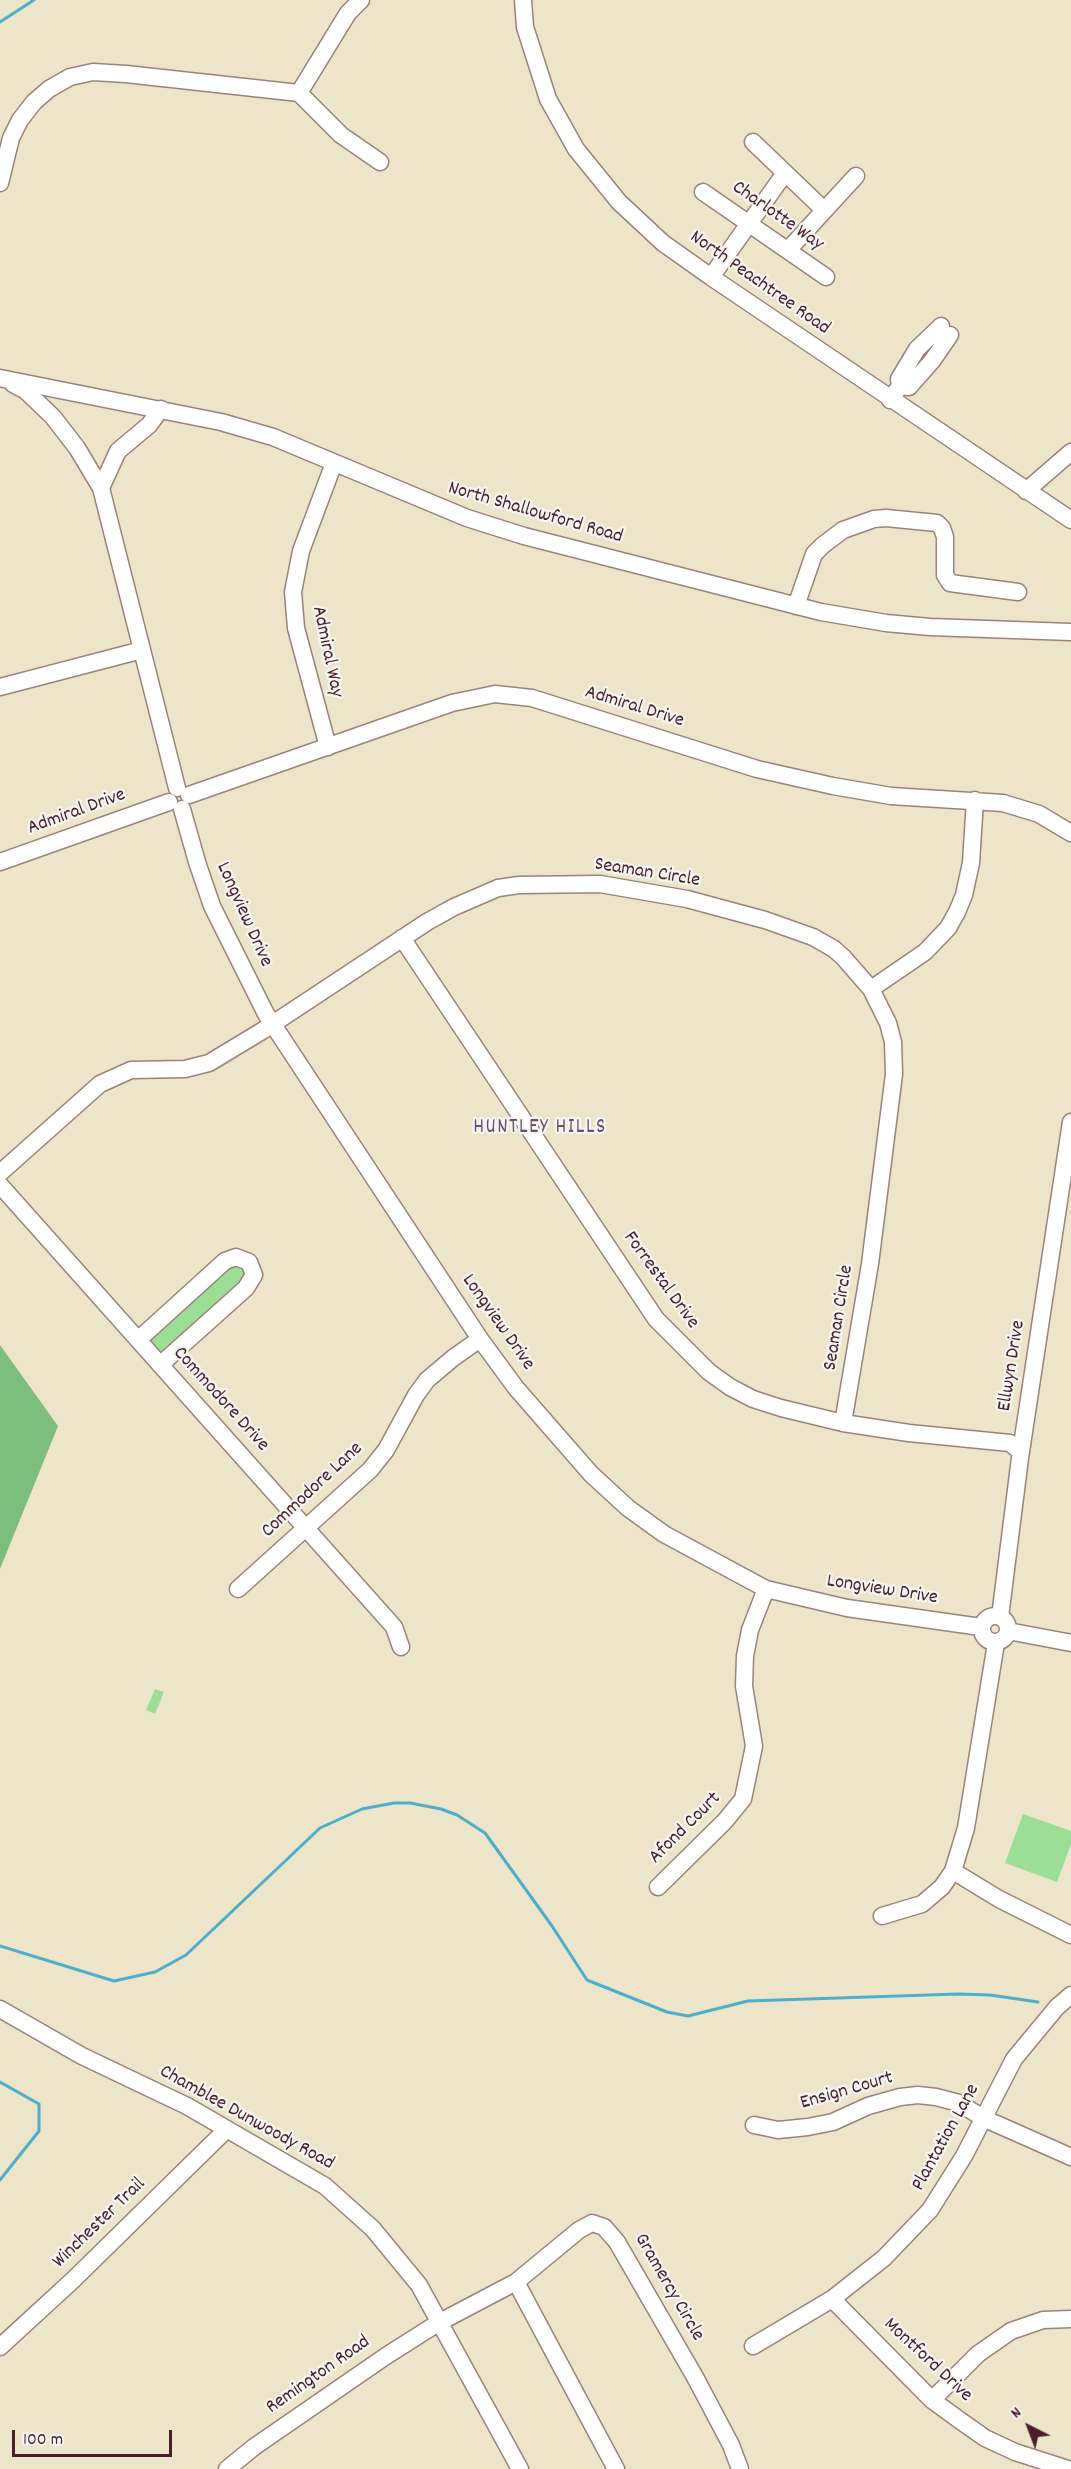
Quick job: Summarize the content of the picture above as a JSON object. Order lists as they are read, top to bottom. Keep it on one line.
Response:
{"streets":{"street":["Charlotte Way","North Peachtree Road","North Shallowford Road","Admiral Way","Admiral Drive","Seaman Circle","Longview Drive","Forrestal Drive","Ellwyn Drive","Commodore Drive","Commodore Lane","Afond Court","Ensign Court","Chamblee Dunwoody Road","Plantation Lane","Winchester Trail","Gramercy Circle","Montford Drive","Remington Road"]},"crossings":[["North Shallowford Road","Admiral Way"],["North Shallowford Road","Longview Drive"],["Admiral Way","Admiral Drive"],["Admiral Drive","Longview Drive"],["Seaman Circle","Longview Drive"],["Seaman Circle","Forrestal Drive"],["Longview Drive","Ellwyn Drive"],["Longview Drive","Commodore Lane"],["Longview Drive","Afond Court"],["Forrestal Drive","Ellwyn Drive"],["Commodore Drive","Commodore Lane"],["Ensign Court","Plantation Lane"],["Chamblee Dunwoody Road","Winchester Trail"],["Chamblee Dunwoody Road","Gramercy Circle"],["Chamblee Dunwoody Road","Remington Road"],["Plantation Lane","Montford Drive"],["Gramercy Circle","Remington Road"]],"districts":["HUNTLEY HILLS"],"scale_bar":"100 m","north":"top left"}
